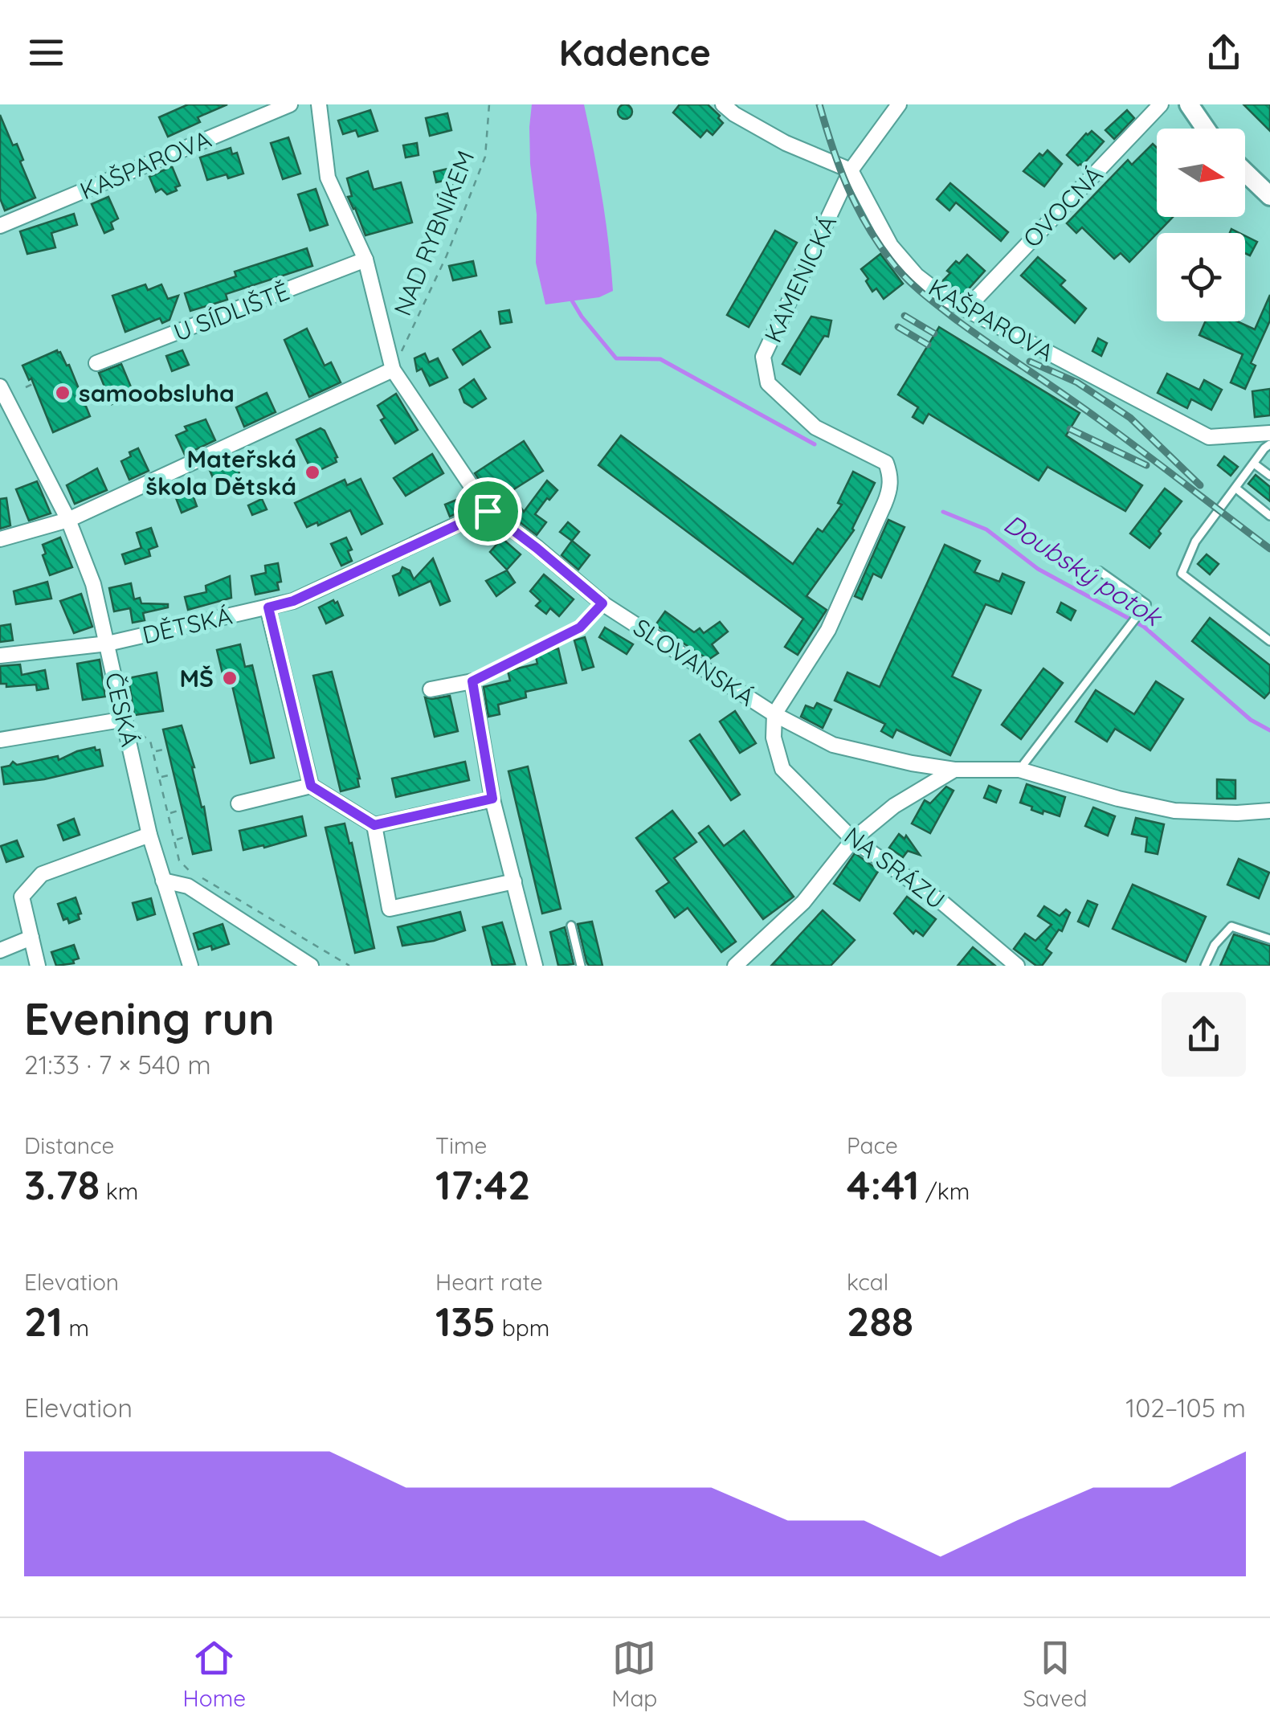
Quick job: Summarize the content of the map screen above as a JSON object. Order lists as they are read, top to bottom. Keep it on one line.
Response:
{"streets":{"street":["KAŠPAROVA","OVOCNÁ","KAMENICKÁ","U SÍDLIŠTĚ","DĚTSKÁ","SLOVANSKÁ","ČESKÁ","NA SRÁZU"],"path":["NAD RYBNÍKEM"]},"crossings":[["KAŠPAROVA","OVOCNÁ"],["KAŠPAROVA","KAMENICKÁ"],["NAD RYBNÍKEM","SLOVANSKÁ"],["KAMENICKÁ","SLOVANSKÁ"],["KAMENICKÁ","NA SRÁZU"],["U SÍDLIŠTĚ","SLOVANSKÁ"],["DĚTSKÁ","SLOVANSKÁ"],["DĚTSKÁ","ČESKÁ"],["SLOVANSKÁ","NA SRÁZU"]],"water":["Doubský potok"],"places":["samoobsluha","Mateřská škola Dětská","MŠ"],"north":"right","page":{"header":"Kadence","heading":["Evening run","21:33 · 7 × 540 m"],"stats":[["Distance","3.78 km"],["Time","17:42"],["Pace","4:41 /km"],["Elevation","21 m"],["Heart rate","135 bpm"],["kcal","288"]],"chart":["Elevation","102–105 m"],"tabs":["Home","Map","Saved"]}}
